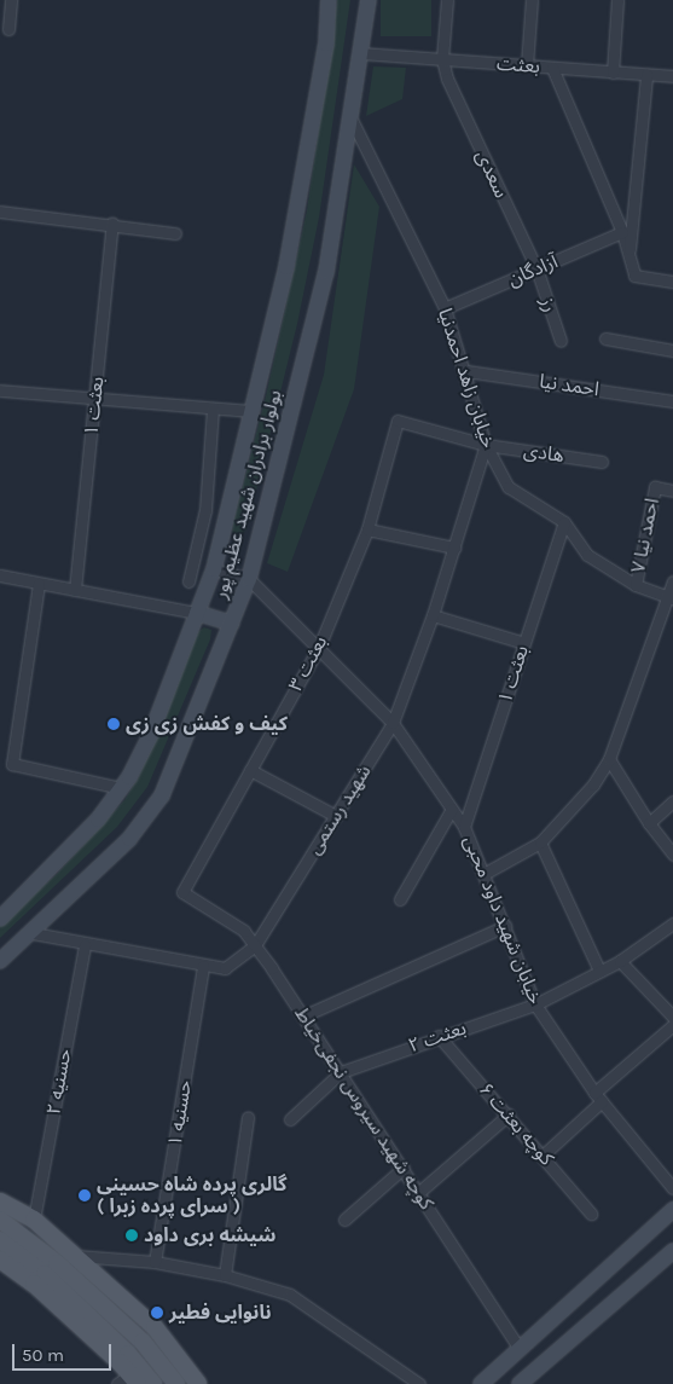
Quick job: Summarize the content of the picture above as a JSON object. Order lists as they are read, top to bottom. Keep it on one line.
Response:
{"streets":{"main road":["بولوار برادران شهید عظیم‌ پور"],"street":["بعثت","سعدی","آزادگان","رز","خیابان زاهد احمدنیا","احمد نیا","بعثت ۱","هادی","احمد نیا ۷","بعثت ۳","شهید رستمی","خیابان شهید داود محبی","بعثت ۲","حسنیه ۲","کوچه شهید سیروس نجفی‌خیاط","حسنیه ۱","کوچه بعثت ۶"]},"crossings":[["بعثت","سعدی"],["بعثت","بولوار برادران شهید عظیم‌ پور"],["سعدی","آزادگان"],["سعدی","رز"],["آزادگان","رز"],["آزادگان","خیابان زاهد احمدنیا"],["خیابان زاهد احمدنیا","احمد نیا"],["خیابان زاهد احمدنیا","بعثت ۱"],["خیابان زاهد احمدنیا","هادی"],["خیابان زاهد احمدنیا","بولوار برادران شهید عظیم‌ پور"],["خیابان زاهد احمدنیا","احمد نیا ۷"],["خیابان زاهد احمدنیا","شهید رستمی"],["بعثت ۱","خیابان شهید داود محبی"],["هادی","بعثت ۳"],["هادی","شهید رستمی"],["بولوار برادران شهید عظیم‌ پور","شهید رستمی"],["بولوار برادران شهید عظیم‌ پور","خیابان شهید داود محبی"],["بعثت ۳","خیابان شهید داود محبی"],["بعثت ۳","کوچه شهید سیروس نجفی‌خیاط"],["شهید رستمی","خیابان شهید داود محبی"],["شهید رستمی","حسنیه ۲"],["شهید رستمی","کوچه شهید سیروس نجفی‌خیاط"],["شهید رستمی","حسنیه ۱"],["خیابان شهید داود محبی","بعثت ۲"],["بعثت ۲","کوچه شهید سیروس نجفی‌خیاط"],["بعثت ۲","کوچه بعثت ۶"]],"places":["کیف و کفش زی زی","گالری پرده شاه حسینی ( سرای پرده زبرا )","شیشه بری داود","نانوایی فطیر"],"scale_bar":"50 m"}
